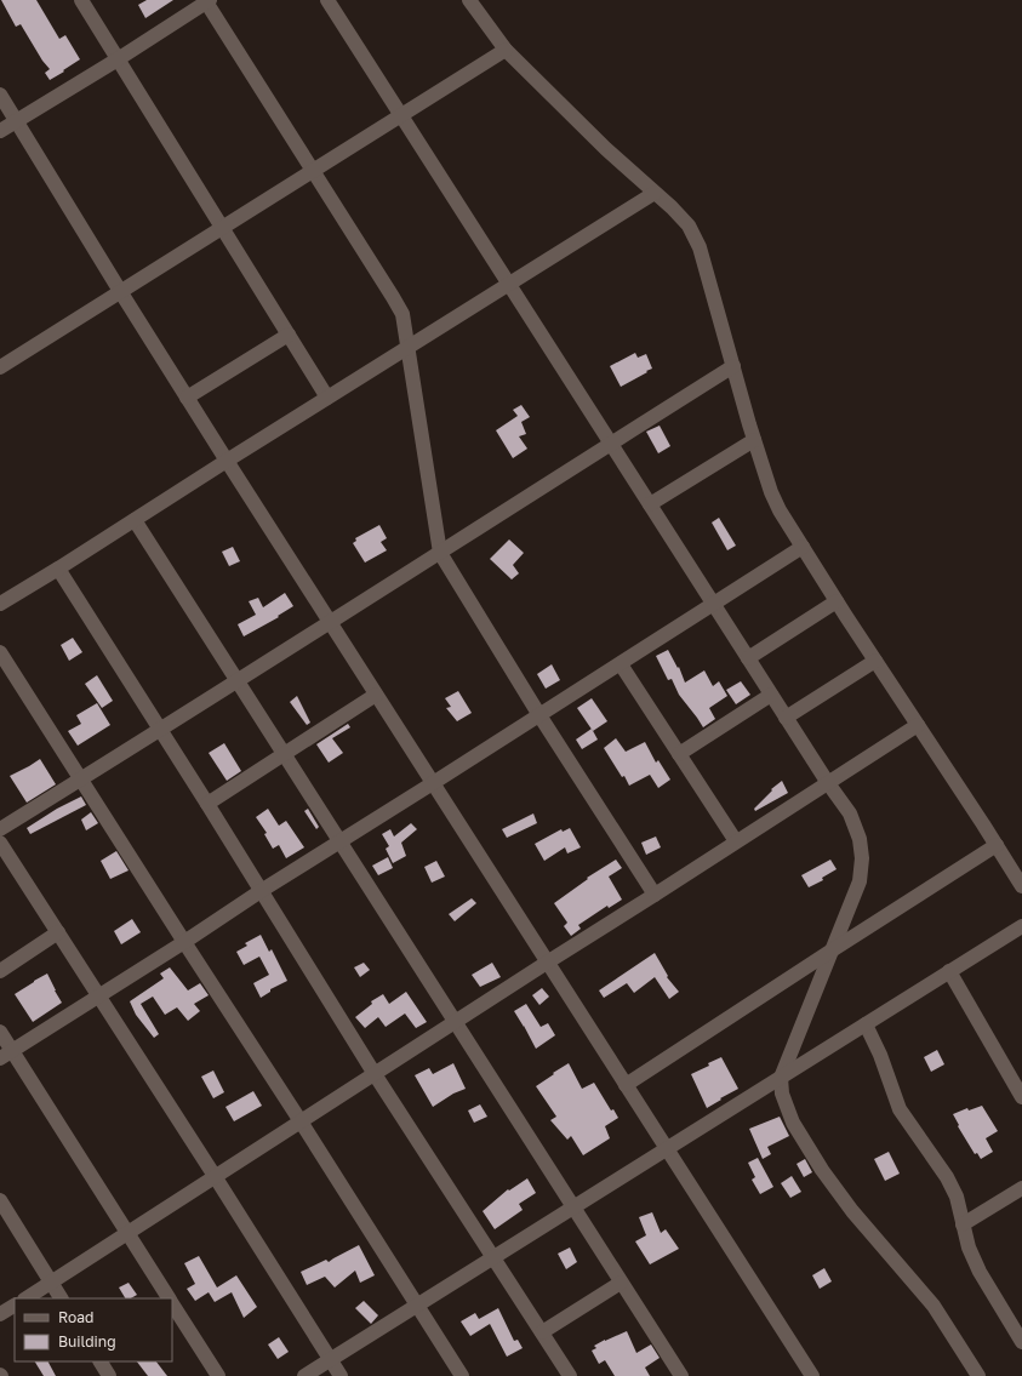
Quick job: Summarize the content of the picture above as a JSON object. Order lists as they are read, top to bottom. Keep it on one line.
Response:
{"legend":["Road","Building"]}
